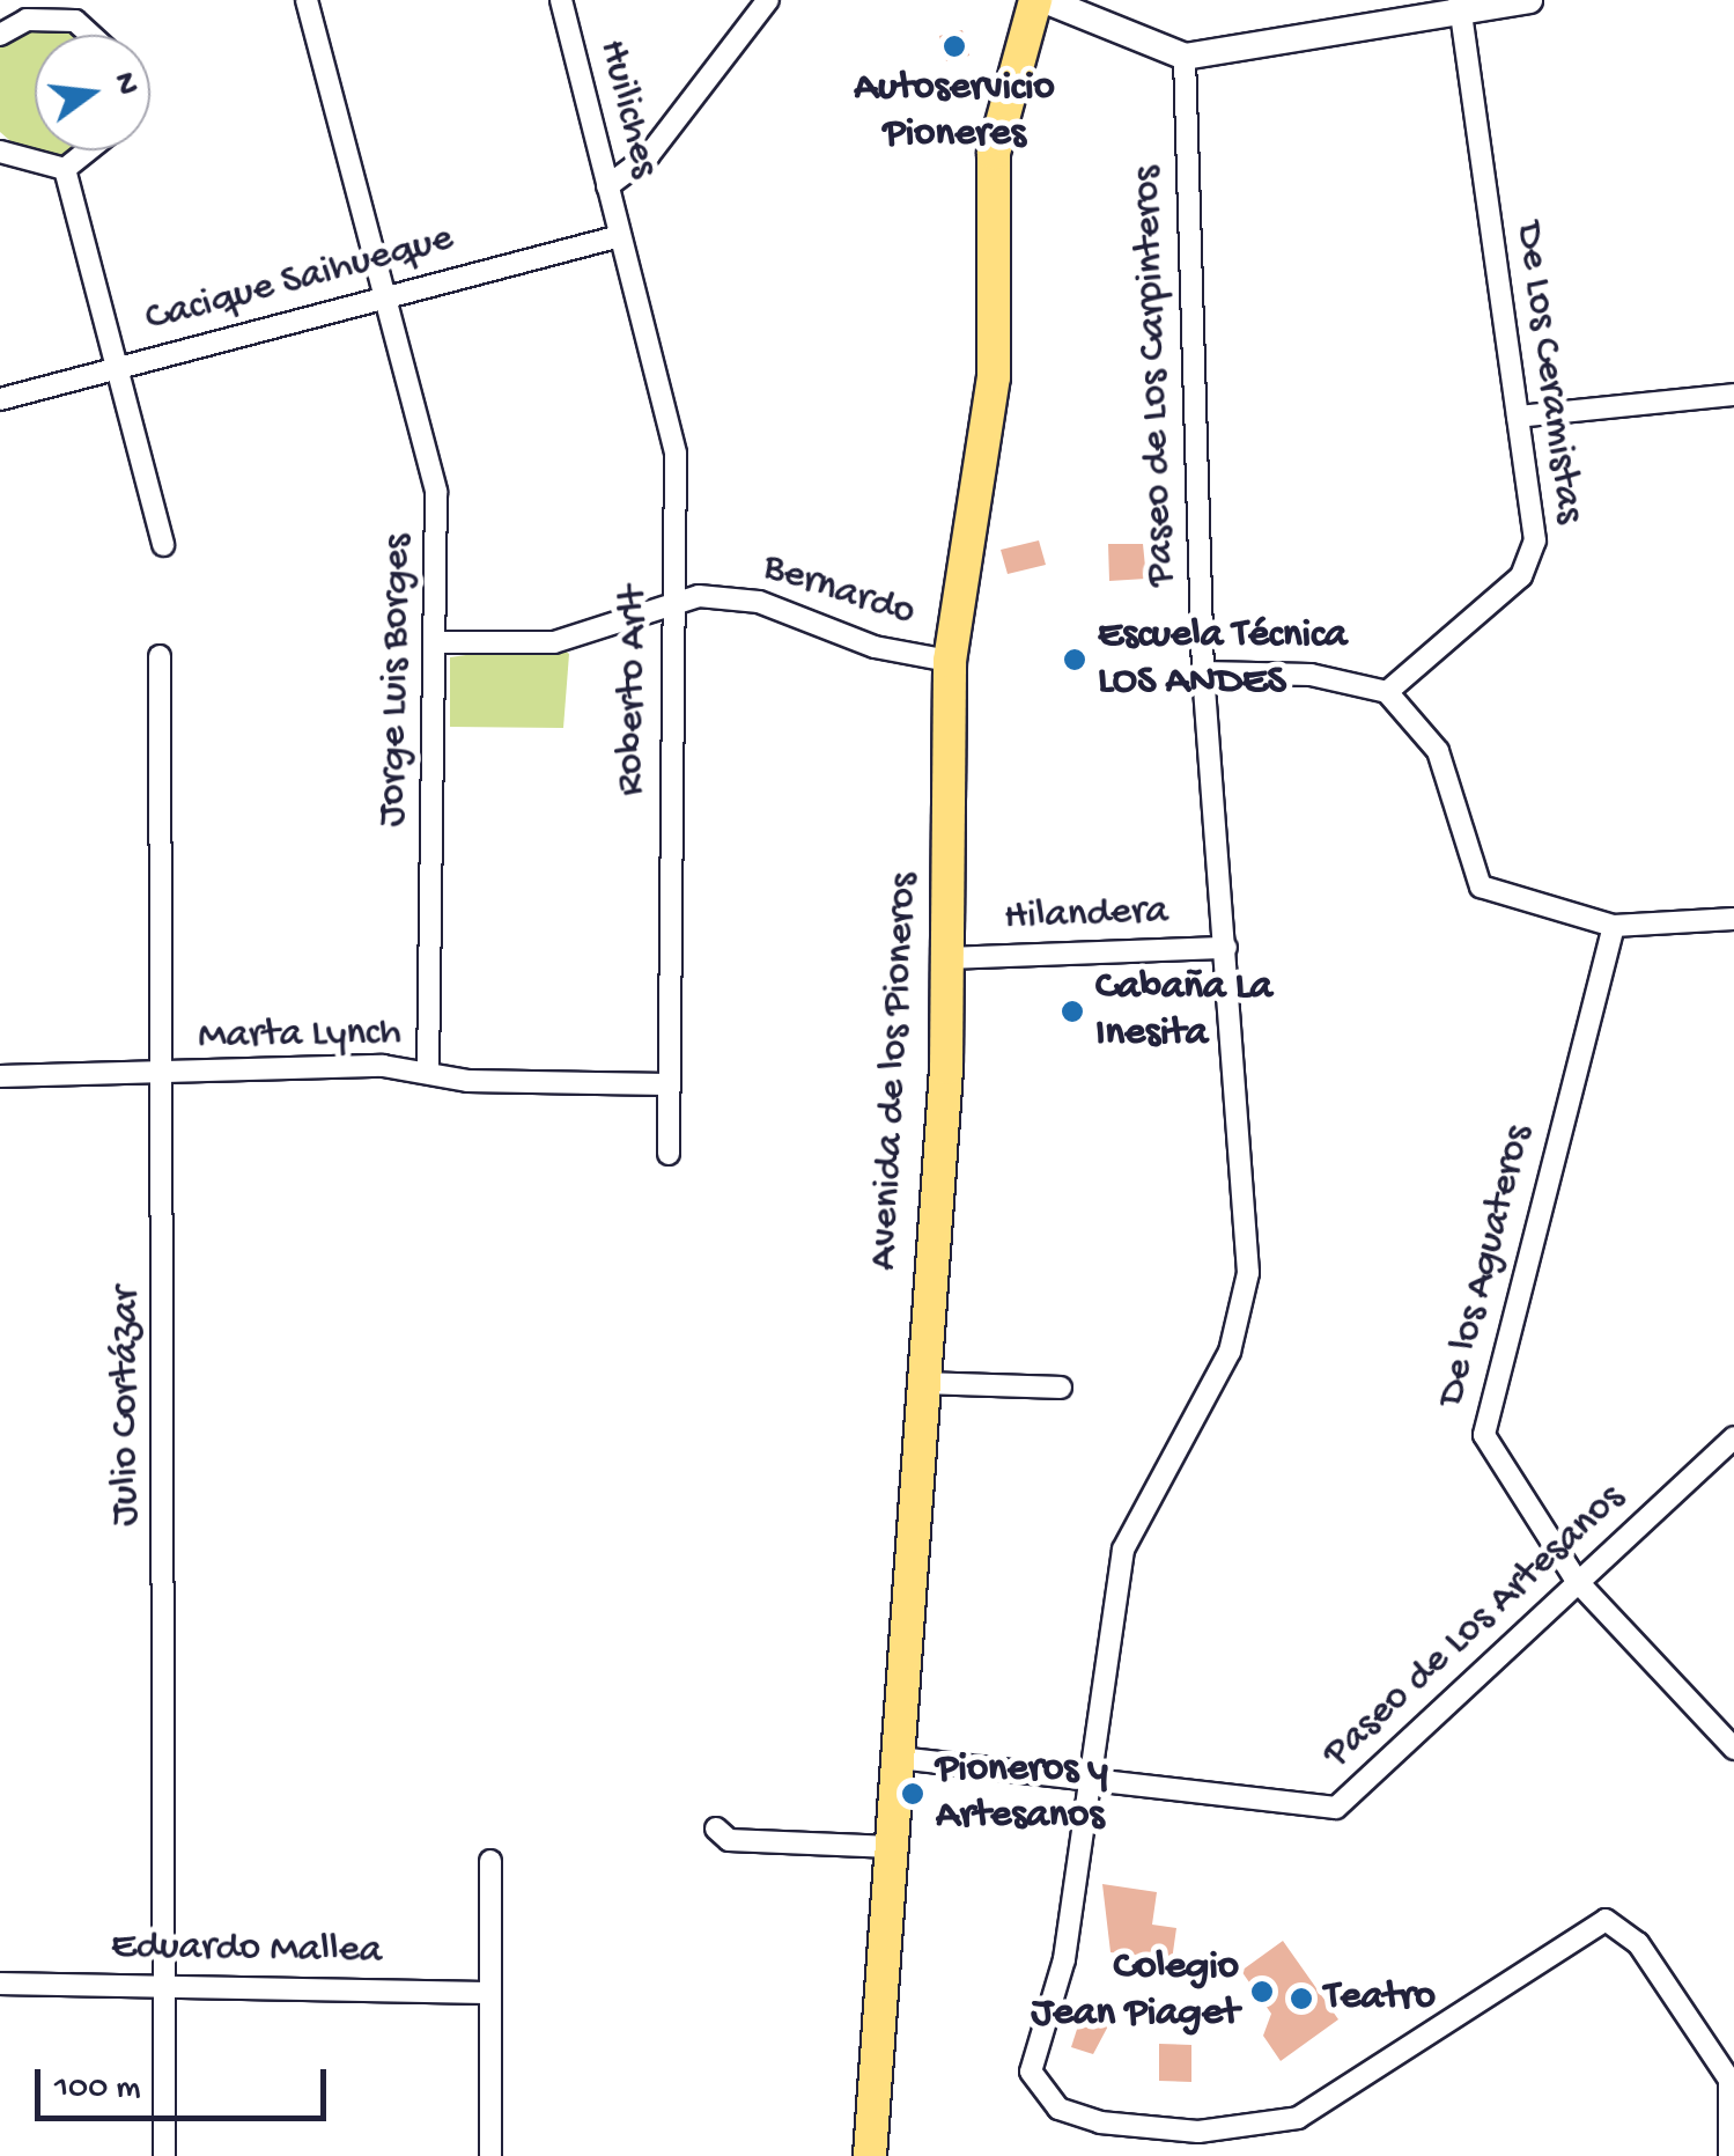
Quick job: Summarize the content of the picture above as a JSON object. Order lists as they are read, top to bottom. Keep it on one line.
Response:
{"streets":{"main road":["Avenida de los Pioneros"],"street":["Huiliches","Cacique Saihueque","De Los Ceramistas","Paseo de Los Carpinteros","Bernardo","Jorge Luis Borges","Roberto Arlt","Hilandera","Marta Lynch","De los Aguateros","Julio Cortázar","Paseo de Los Artesanos","Eduardo Mallea"]},"crossings":[["Huiliches","Cacique Saihueque"],["Huiliches","Roberto Arlt"],["Cacique Saihueque","Jorge Luis Borges"],["Cacique Saihueque","Roberto Arlt"],["Paseo de Los Carpinteros","Hilandera"],["Paseo de Los Carpinteros","Paseo de Los Artesanos"],["Bernardo","Jorge Luis Borges"],["Bernardo","Roberto Arlt"],["Bernardo","Avenida de los Pioneros"],["Jorge Luis Borges","Marta Lynch"],["Roberto Arlt","Marta Lynch"],["Hilandera","Avenida de los Pioneros"],["Marta Lynch","Julio Cortázar"],["Avenida de los Pioneros","Paseo de Los Artesanos"],["De los Aguateros","Paseo de Los Artesanos"],["Julio Cortázar","Eduardo Mallea"]],"places":["Autoservicio Pioneres","Escuela Técnica LOS ANDES","Cabaña La Inesita","Pioneros y Artesanos","Colegio Jean Piaget","Teatro"],"scale_bar":"100 m","north":"right"}
